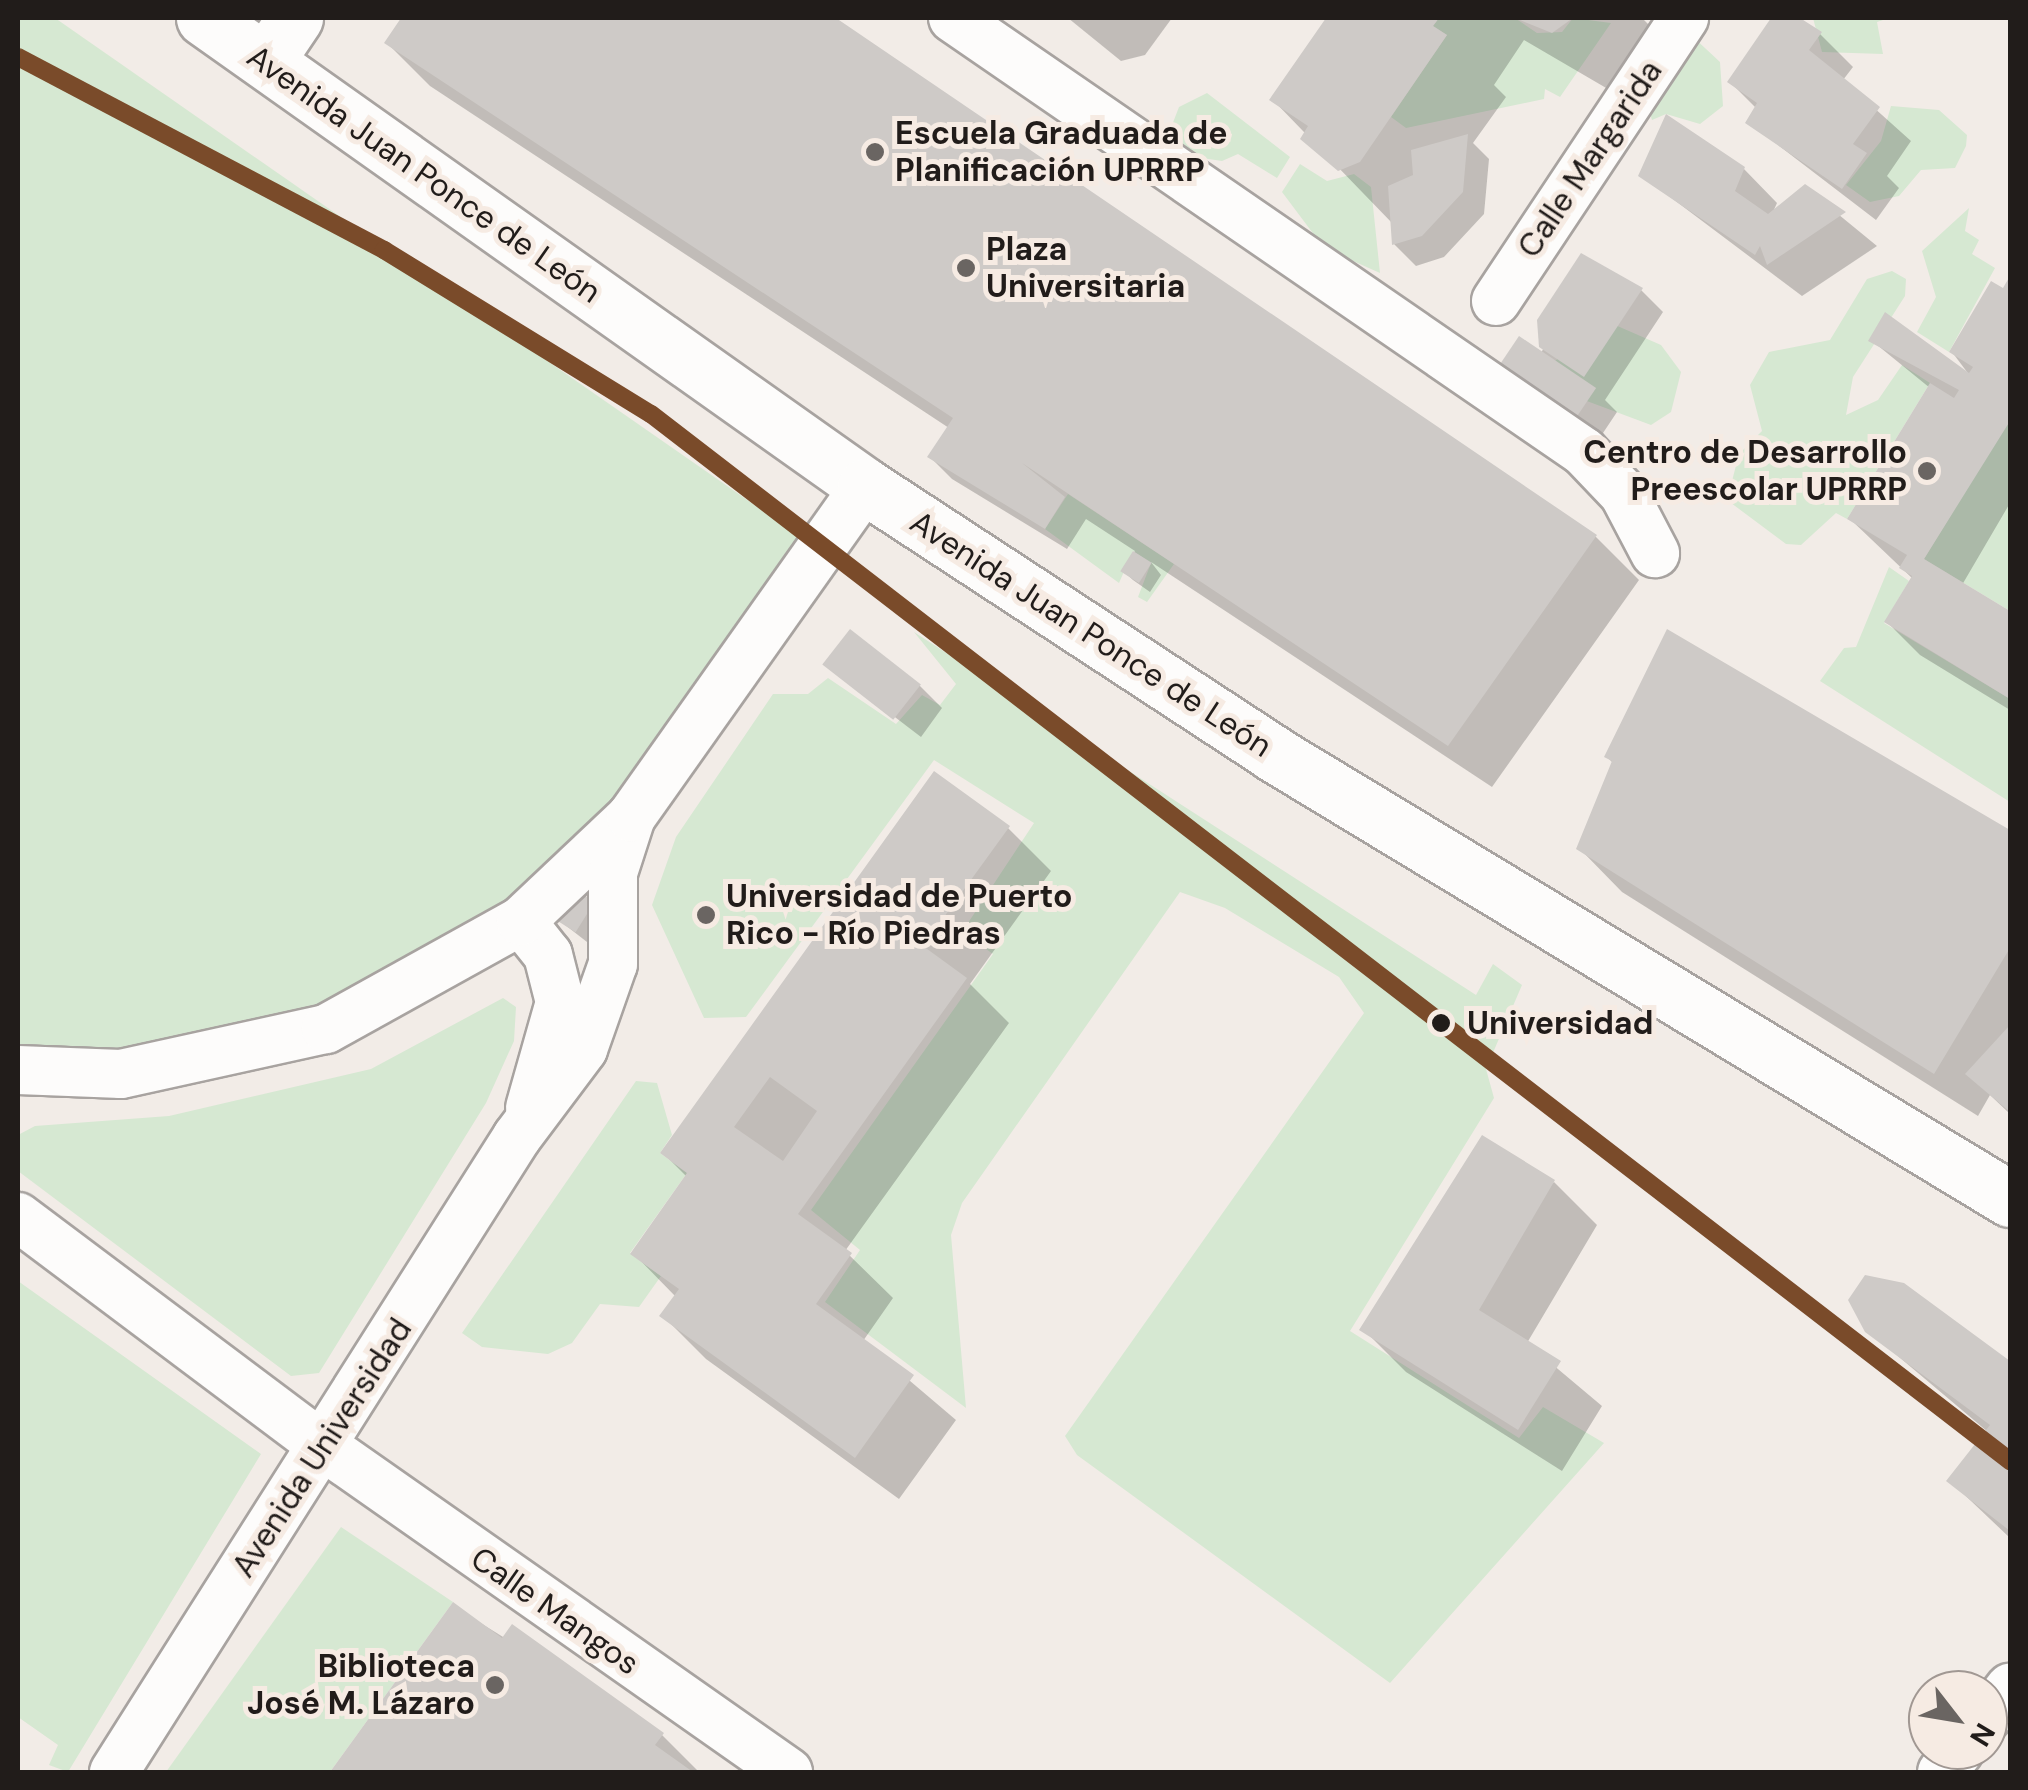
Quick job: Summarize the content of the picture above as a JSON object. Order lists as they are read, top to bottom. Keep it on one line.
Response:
{"streets":{"street":["Calle Margarida","Avenida Juan Ponce de León","Avenida Universidad","Calle Mangos"]},"crossings":[["Avenida Juan Ponce de León","Avenida Universidad"],["Avenida Universidad","Calle Mangos"]],"places":["Escuela Graduada de Planificación UPRRP","Plaza Universitaria","Centro de Desarrollo Preescolar UPRRP","Universidad de Puerto Rico - Río Piedras","Universidad","Biblioteca José M. Lázaro"],"north":"bottom right"}
